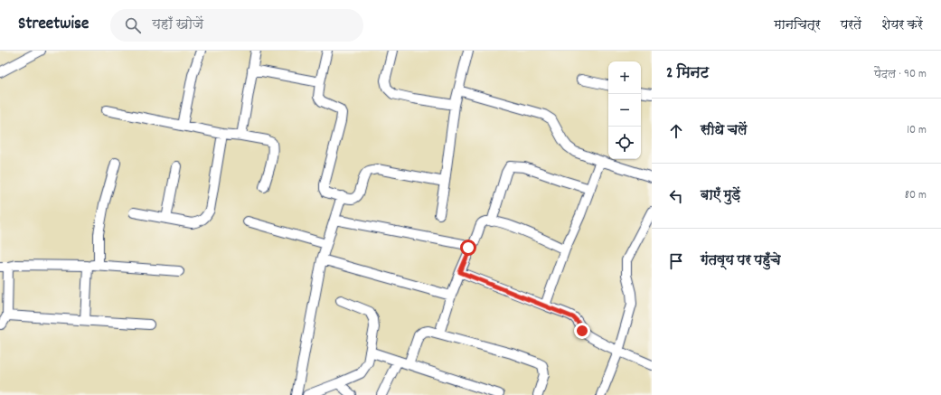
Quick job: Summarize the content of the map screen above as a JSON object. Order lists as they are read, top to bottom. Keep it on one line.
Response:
{"page":{"header":"Streetwise","search":"यहाँ खोजें","nav":["मानचित्र","परतें","शेयर करें"],"heading":["2 मिनट","पैदल · 90 m"],"map_buttons":["+","−"],"list":[["सीधे चलें","10 m"],["बाएँ मुड़ें","80 m"],"गंतव्य पर पहुँचे"]}}
